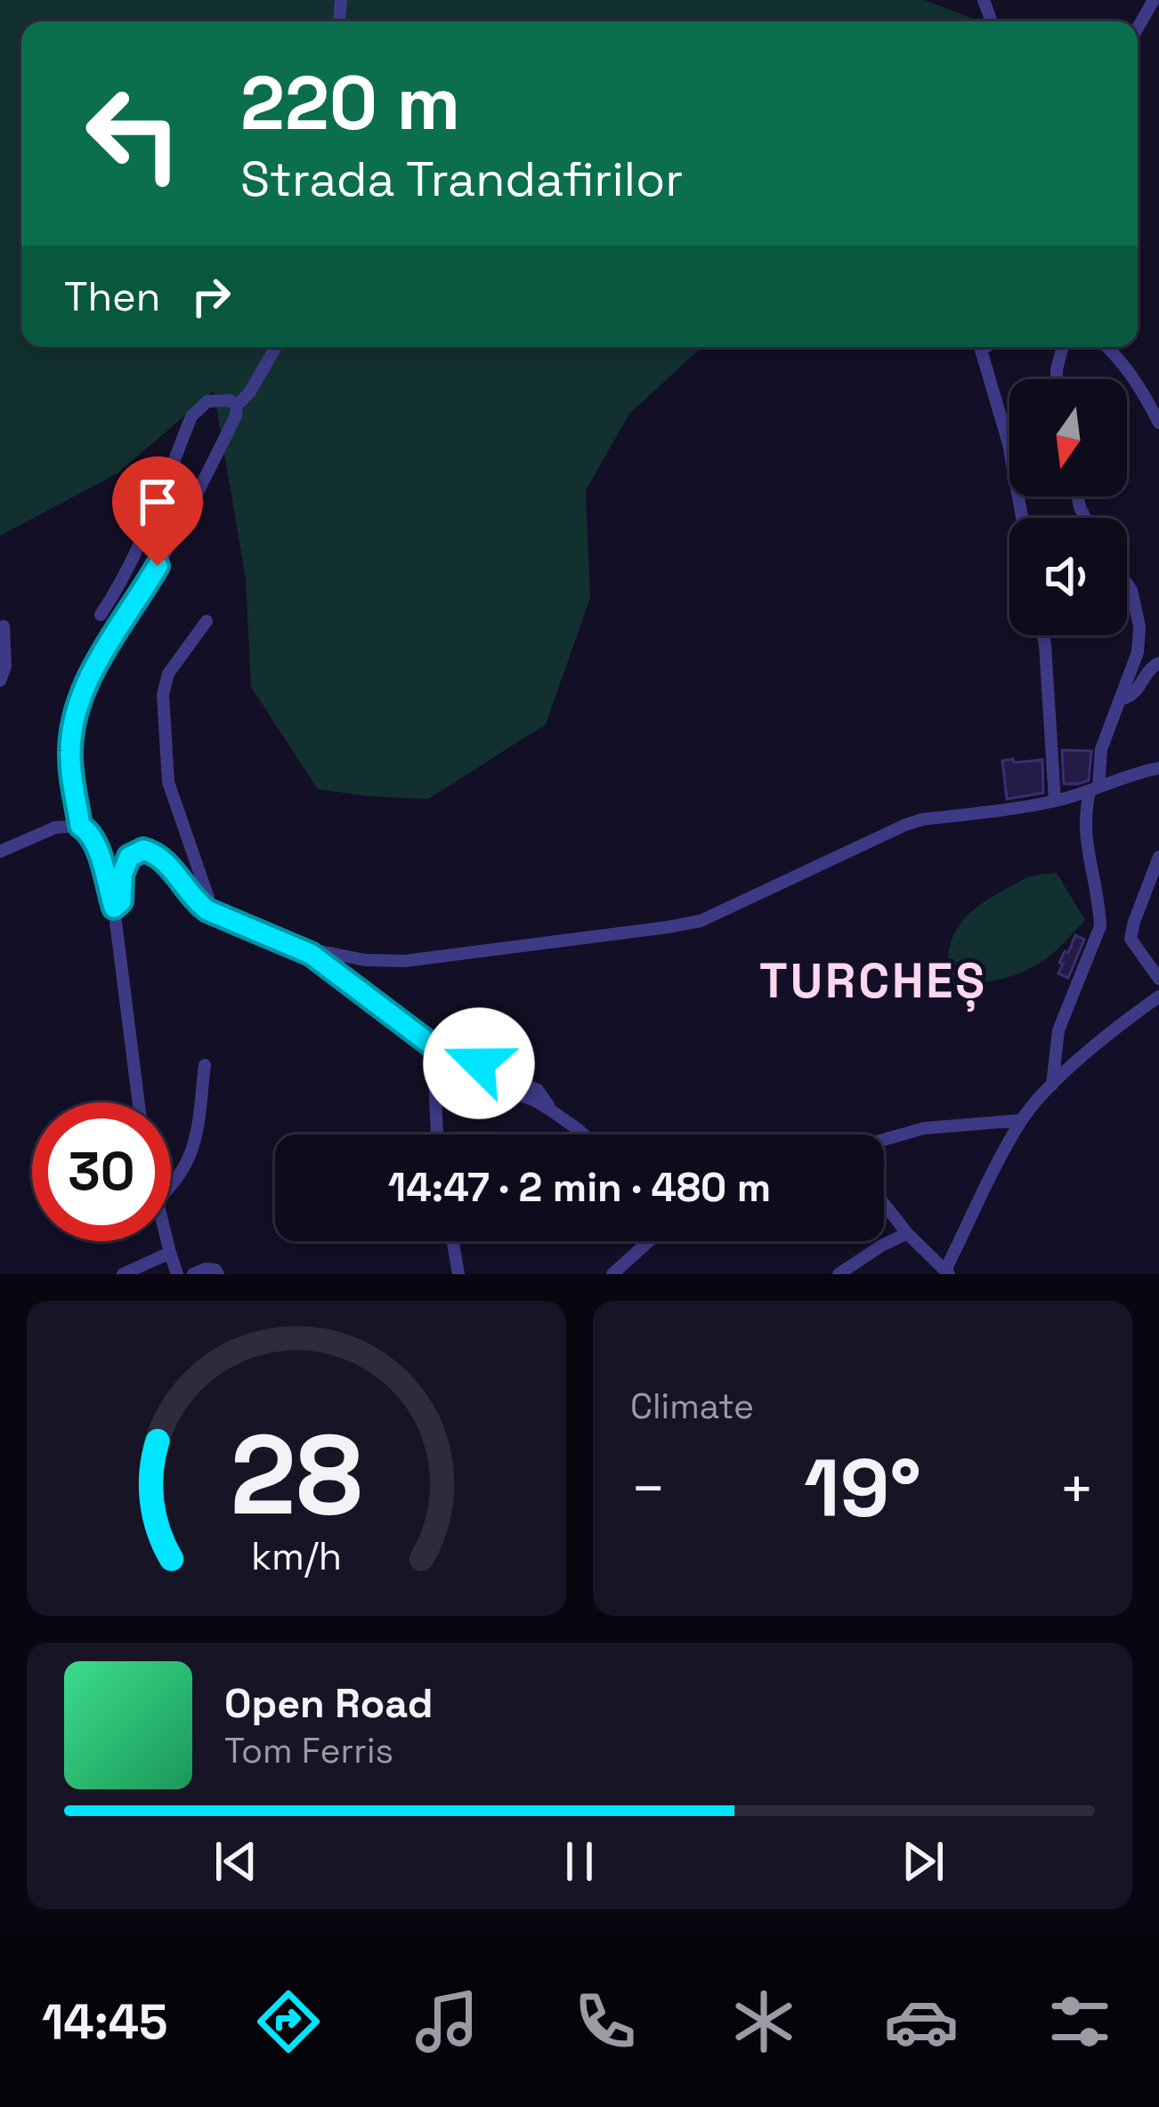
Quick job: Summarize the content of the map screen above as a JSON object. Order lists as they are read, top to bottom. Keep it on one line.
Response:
{"districts":["TURCHEȘ"],"north":"bottom","page":{"turn":["220 m","Strada Trandafirilor"],"then":"Then","limit":"30","trip":"14:47 · 2 min · 480 m","tile":"Climate","heat":["−","19°","+"],"song":["Open Road","Tom Ferris"],"tabs":"14:45","gauge":["28","km/h"]}}
